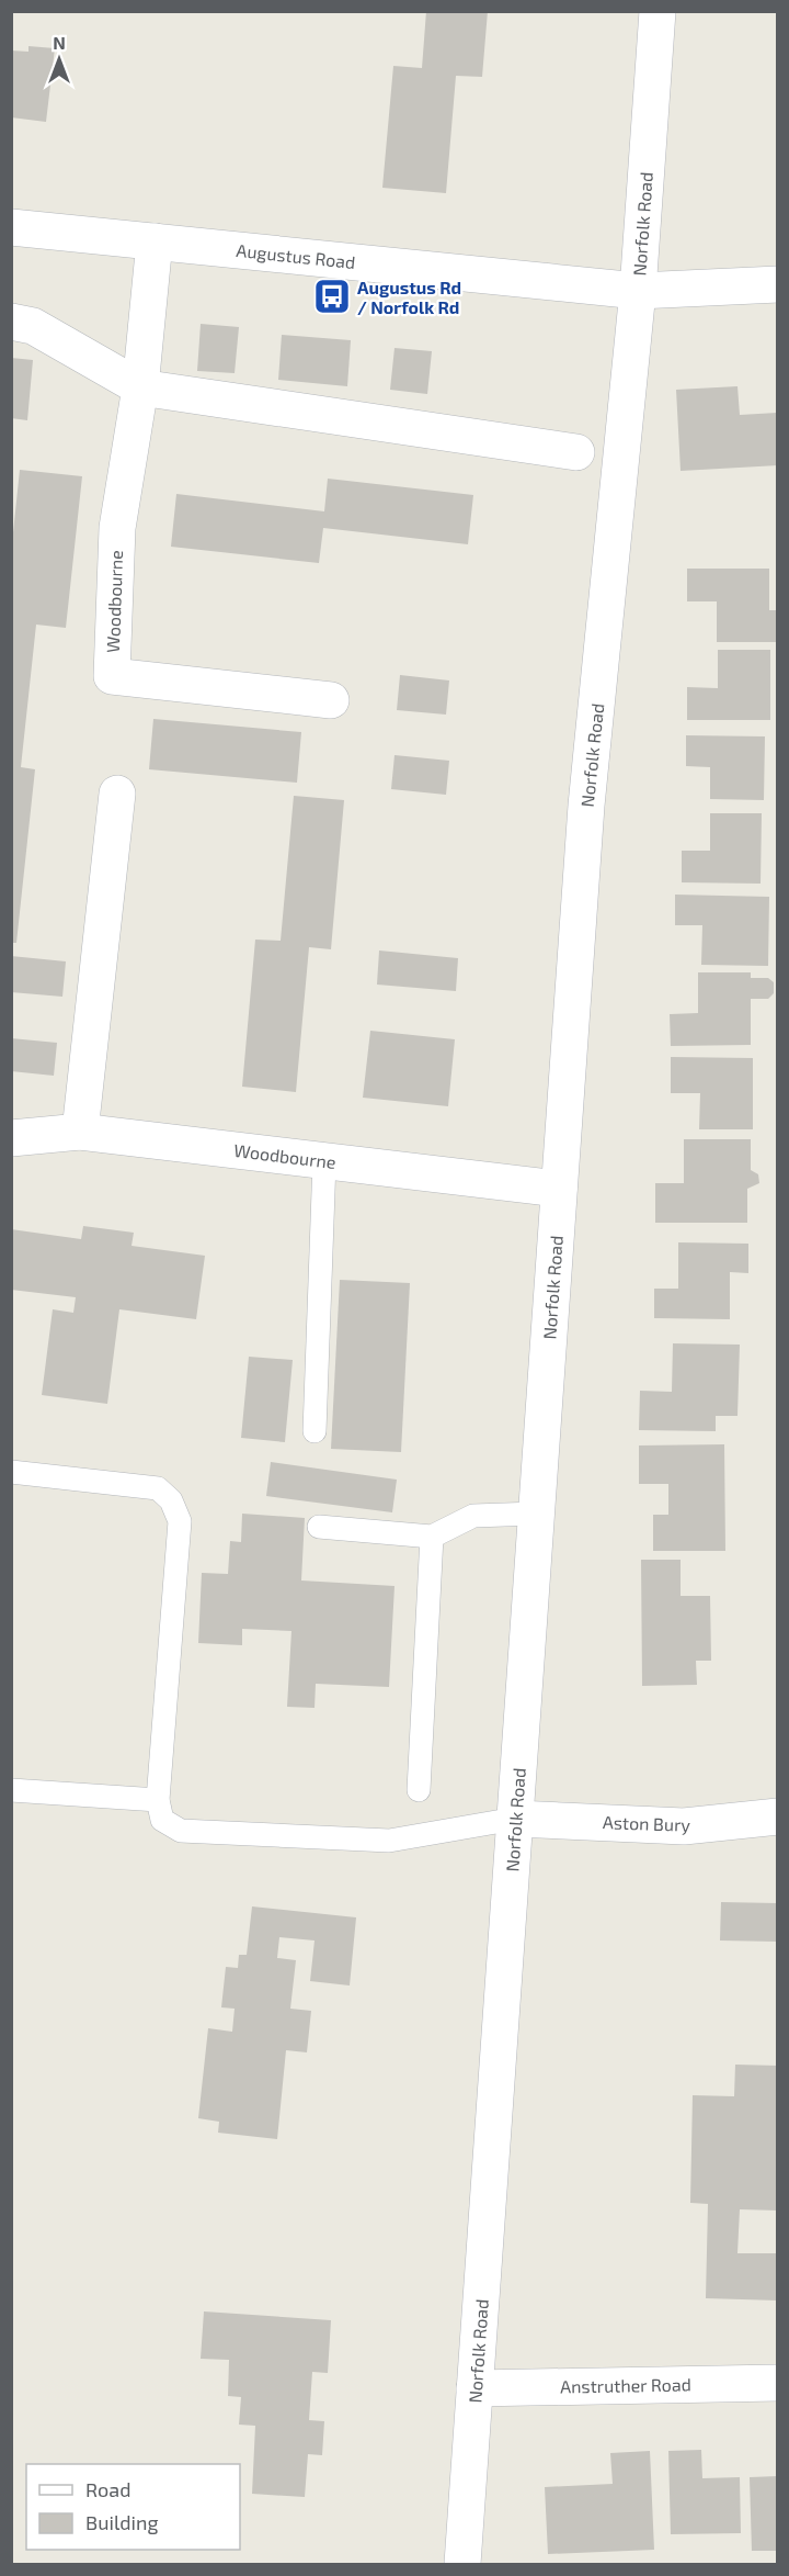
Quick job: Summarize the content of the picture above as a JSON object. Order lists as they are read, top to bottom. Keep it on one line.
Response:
{"streets":{"street":["Norfolk Road","Augustus Road","Woodbourne","Aston Bury","Anstruther Road"]},"crossings":[["Norfolk Road","Augustus Road"],["Norfolk Road","Woodbourne"],["Norfolk Road","Aston Bury"],["Norfolk Road","Anstruther Road"],["Augustus Road","Woodbourne"]],"places":{"bus stop":["Augustus Rd / Norfolk Rd"]},"legend":["Road","Building"],"north":"top"}
